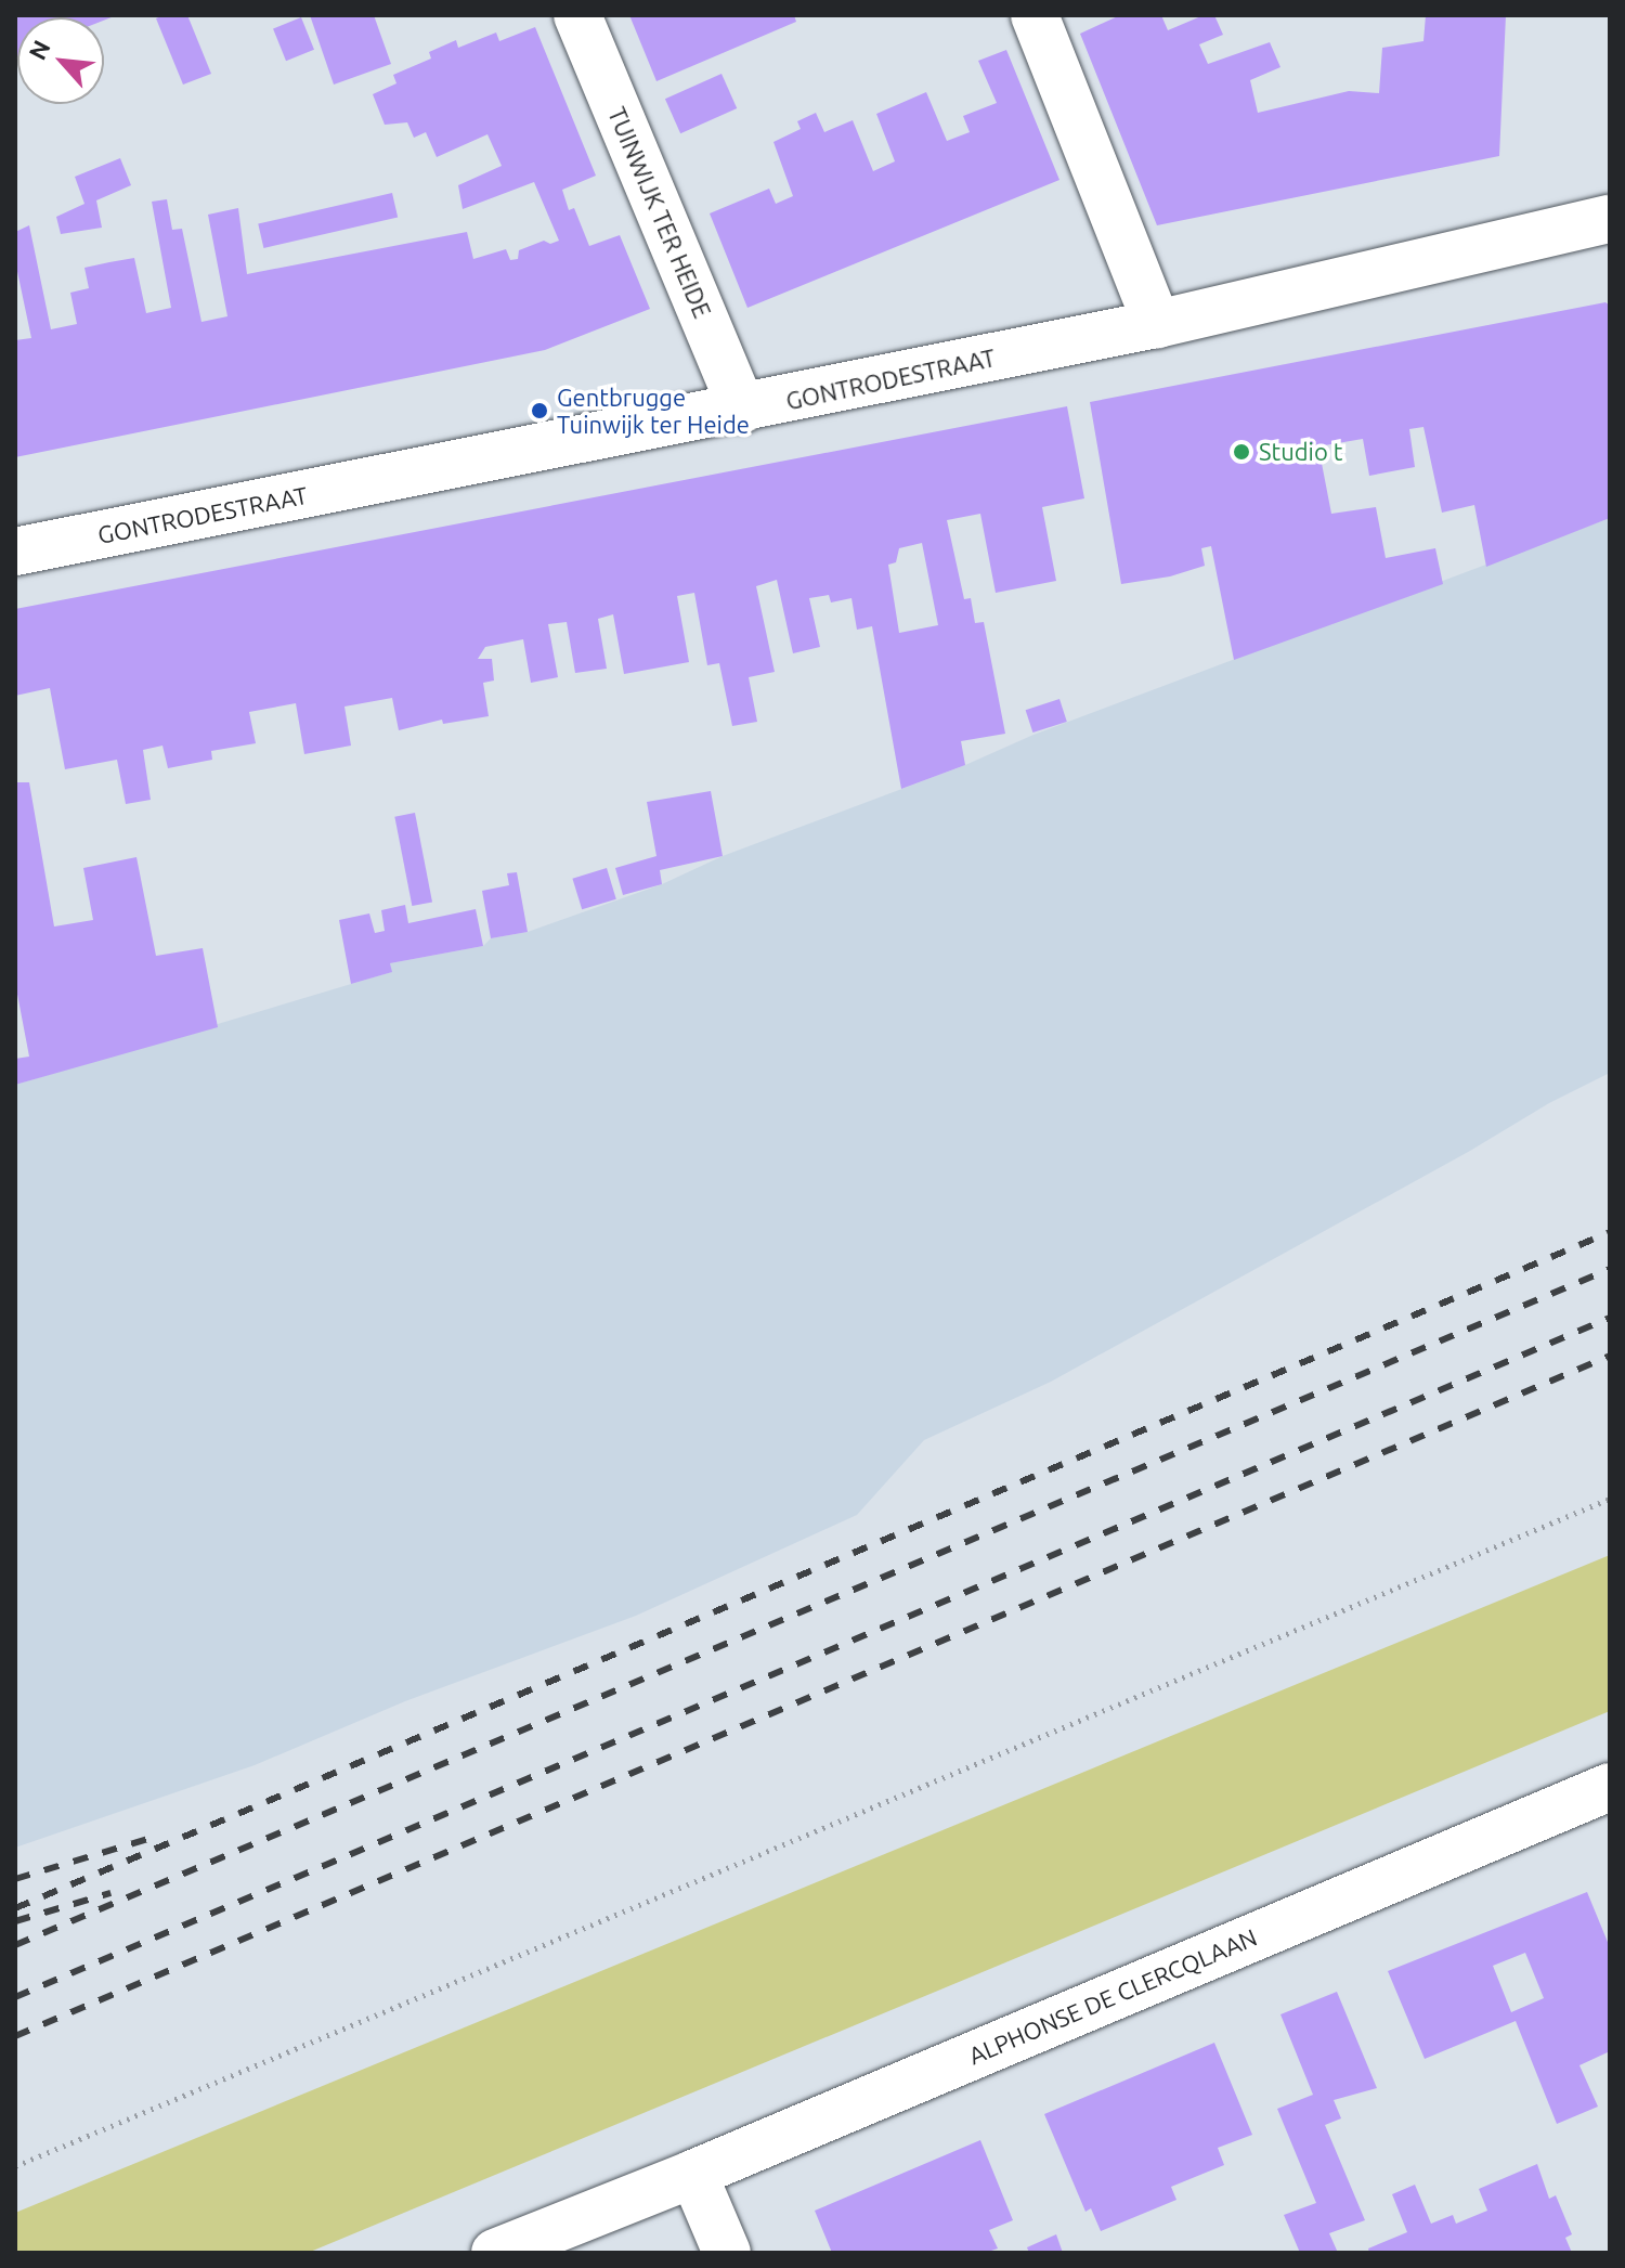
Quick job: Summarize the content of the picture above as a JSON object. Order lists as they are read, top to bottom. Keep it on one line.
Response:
{"streets":{"street":["TUINWIJK TER HEIDE","GONTRODESTRAAT","ALPHONSE DE CLERCQLAAN"]},"crossings":[["TUINWIJK TER HEIDE","GONTRODESTRAAT"]],"places":["Gentbrugge Tuinwijk ter Heide","Studio t"],"north":"top left"}
